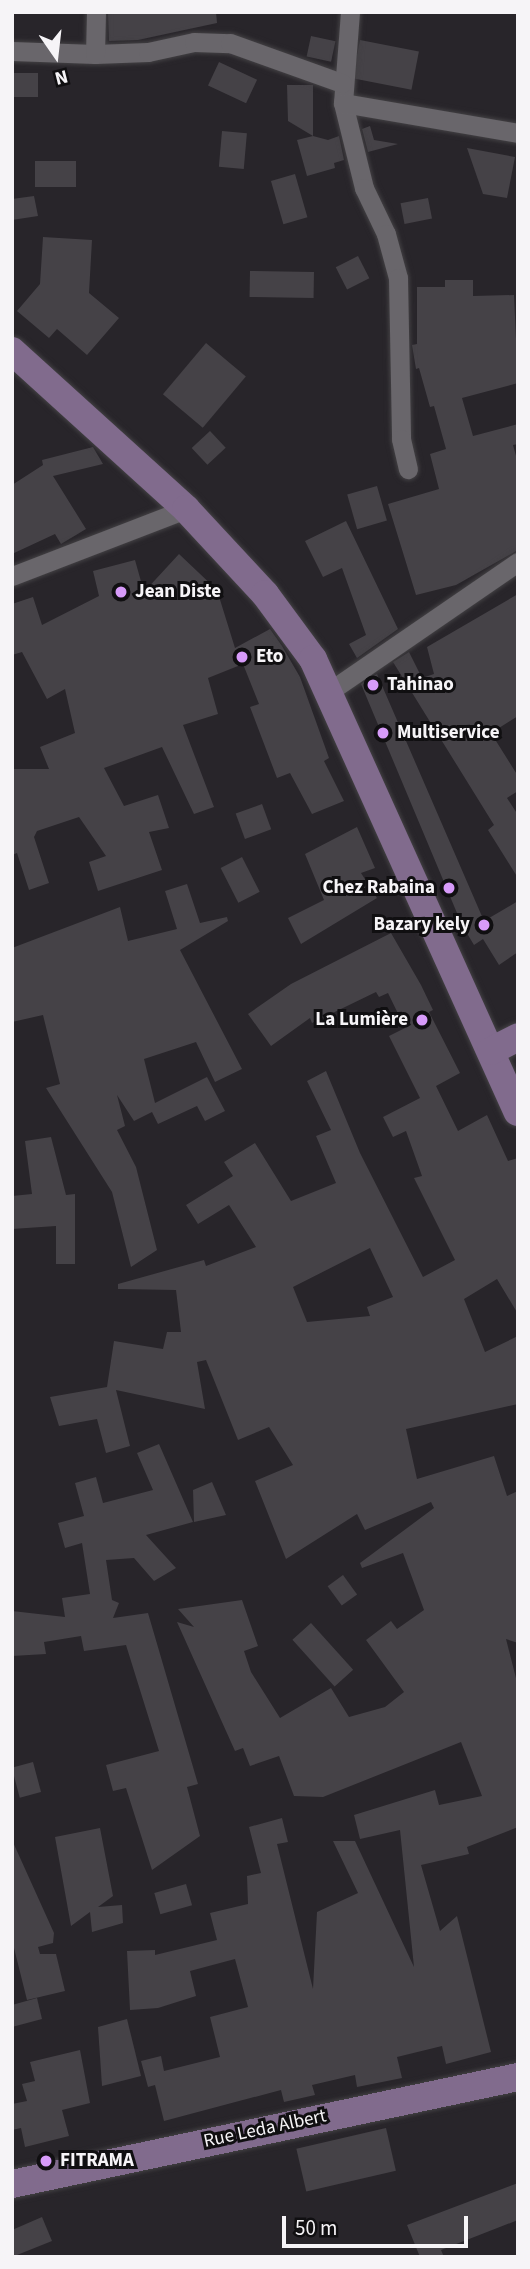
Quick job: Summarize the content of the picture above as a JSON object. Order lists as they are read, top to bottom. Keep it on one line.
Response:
{"streets":{"street":["Rue Leda Albert"]},"places":["Jean Diste","Eto","Tahinao","Multiservice","Chez Rabaina","Bazary kely","La Lumière","FITRAMA"],"scale_bar":"50 m","north":"bottom"}
